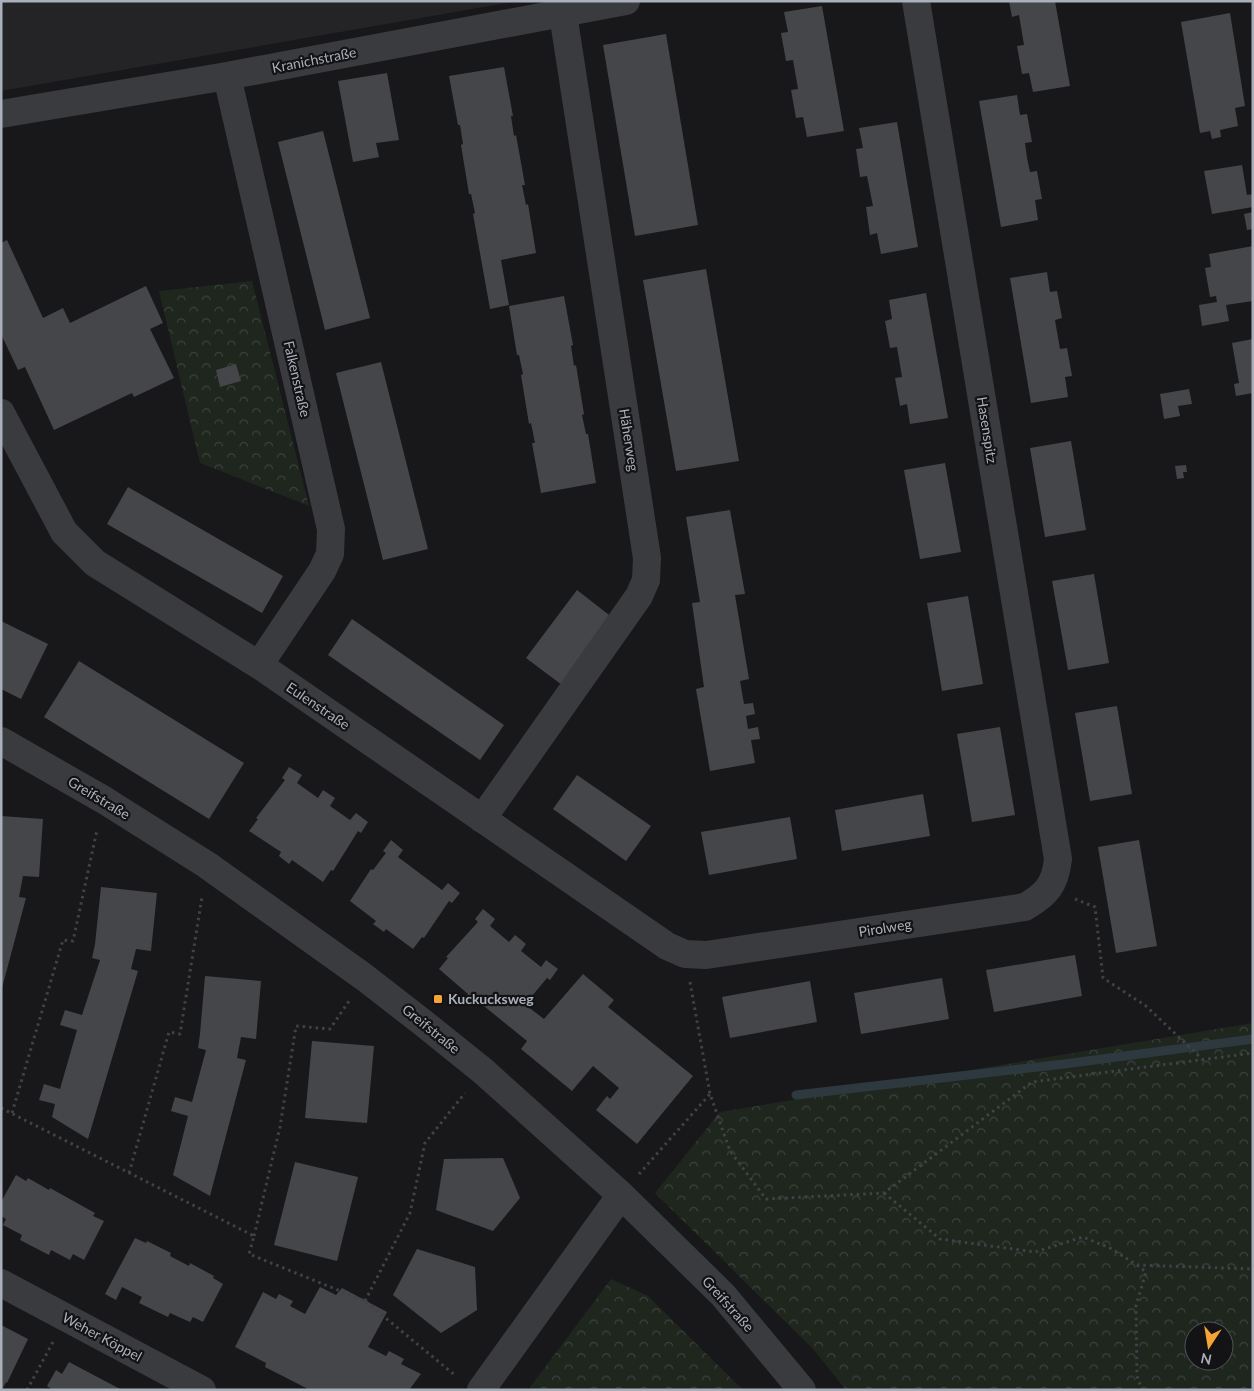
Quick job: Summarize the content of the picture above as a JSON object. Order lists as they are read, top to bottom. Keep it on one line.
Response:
{"streets":{"street":["Kranichstraße","Falkenstraße","Hasenspitz","Häherweg","Eulenstraße","Greifstraße","Pirolweg","Weher Köppel"]},"crossings":[["Kranichstraße","Falkenstraße"],["Kranichstraße","Häherweg"],["Falkenstraße","Eulenstraße"],["Hasenspitz","Pirolweg"],["Häherweg","Eulenstraße"],["Eulenstraße","Pirolweg"]],"places":{"transit":["Kuckucksweg"]},"north":"bottom"}
